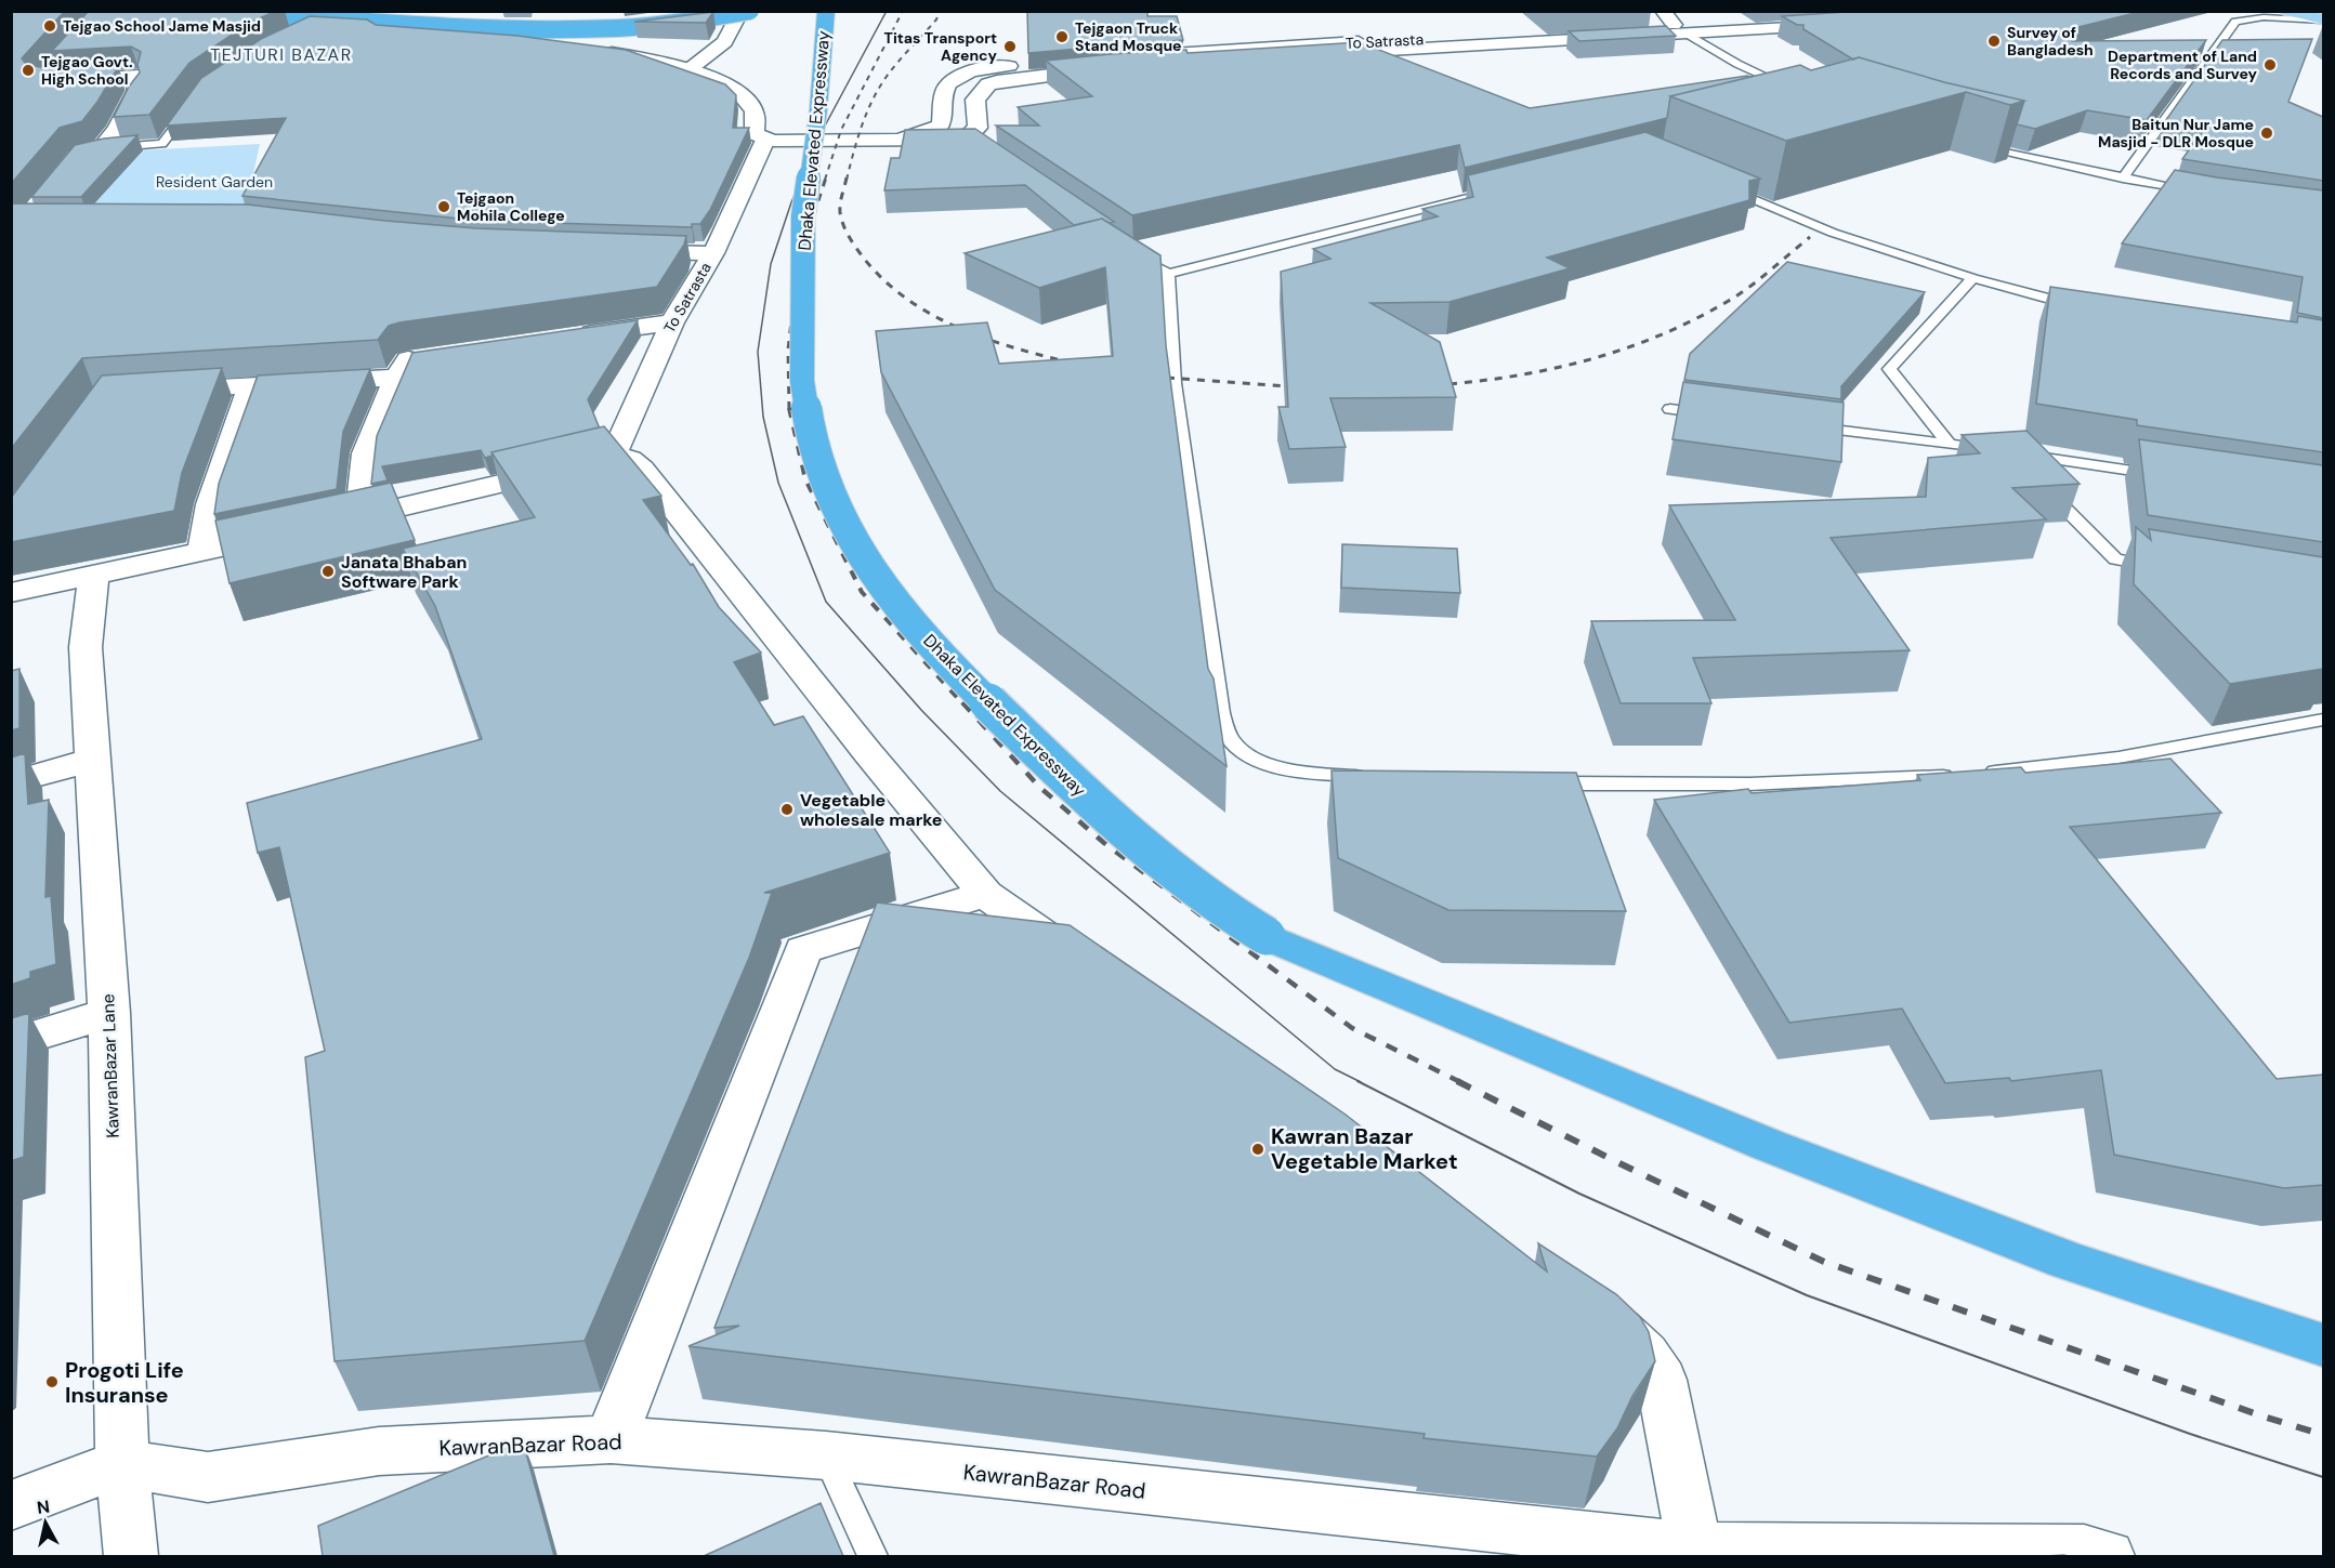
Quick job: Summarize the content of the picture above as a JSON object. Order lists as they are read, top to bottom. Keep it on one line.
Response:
{"streets":{"highway":["Dhaka Elevated Expressway"],"street":["To Satrasta","KawranBazar Lane","KawranBazar Road"]},"crossings":[["KawranBazar Lane","KawranBazar Road"]],"districts":["TEJTURI BAZAR"],"parks":["Resident Garden"],"places":["Tejgao School Jame Masjid","Tejgaon Truck Stand Mosque","Survey of Bangladesh","Titas Transport Agency","Department of Land Records and Survey","Tejgao Govt. High School","Baitun Nur Jame Masjid - DLR Mosque","Tejgaon Mohila College","Janata Bhaban Software Park","Vegetable wholesale marke","Kawran Bazar Vegetable Market","Progoti Life Insuranse"],"north":"top"}
